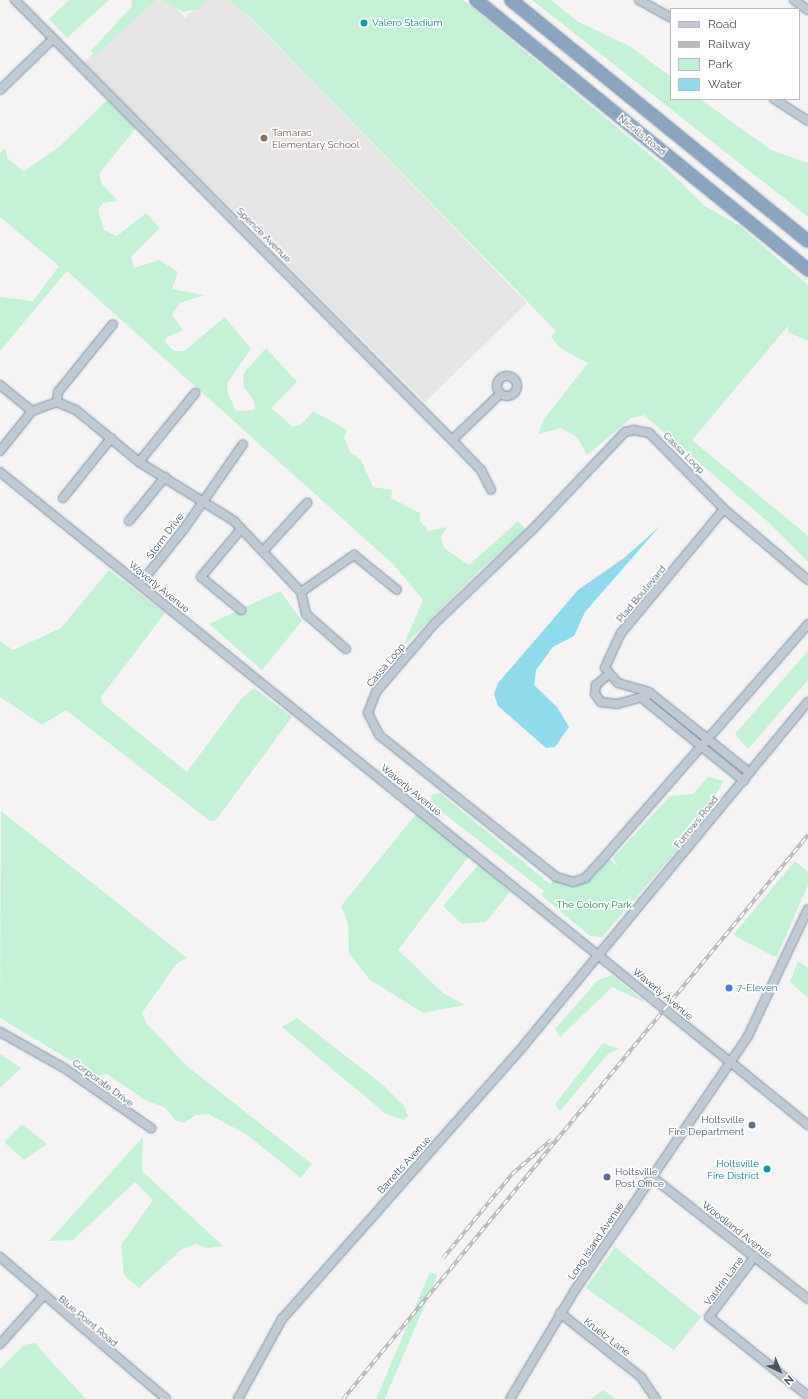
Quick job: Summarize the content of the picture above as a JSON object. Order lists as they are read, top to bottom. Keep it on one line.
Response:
{"streets":{"highway":["Nicolls Road"],"street":["Spence Avenue","Cassa Loop","Storm Drive","Waverly Avenue","Plad Boulevard","Furrows Road","Corporate Drive","Barretts Avenue","Woodland Avenue","Long Island Avenue","Vautrin Lane","Blue Point Road","Kruetz Lane"]},"crossings":[["Cassa Loop","Plad Boulevard"],["Storm Drive","Waverly Avenue"],["Waverly Avenue","Furrows Road"],["Waverly Avenue","Barretts Avenue"],["Waverly Avenue","Long Island Avenue"],["Furrows Road","Barretts Avenue"],["Woodland Avenue","Long Island Avenue"],["Woodland Avenue","Vautrin Lane"],["Long Island Avenue","Kruetz Lane"]],"parks":["The Colony Park"],"places":["Valero Stadium","Tamarac Elementary School","7-Eleven","Holtsville Fire Department","Holtsville Fire District","Holtsville Post Office"],"legend":["Road","Railway","Park","Water"],"north":"bottom right"}
